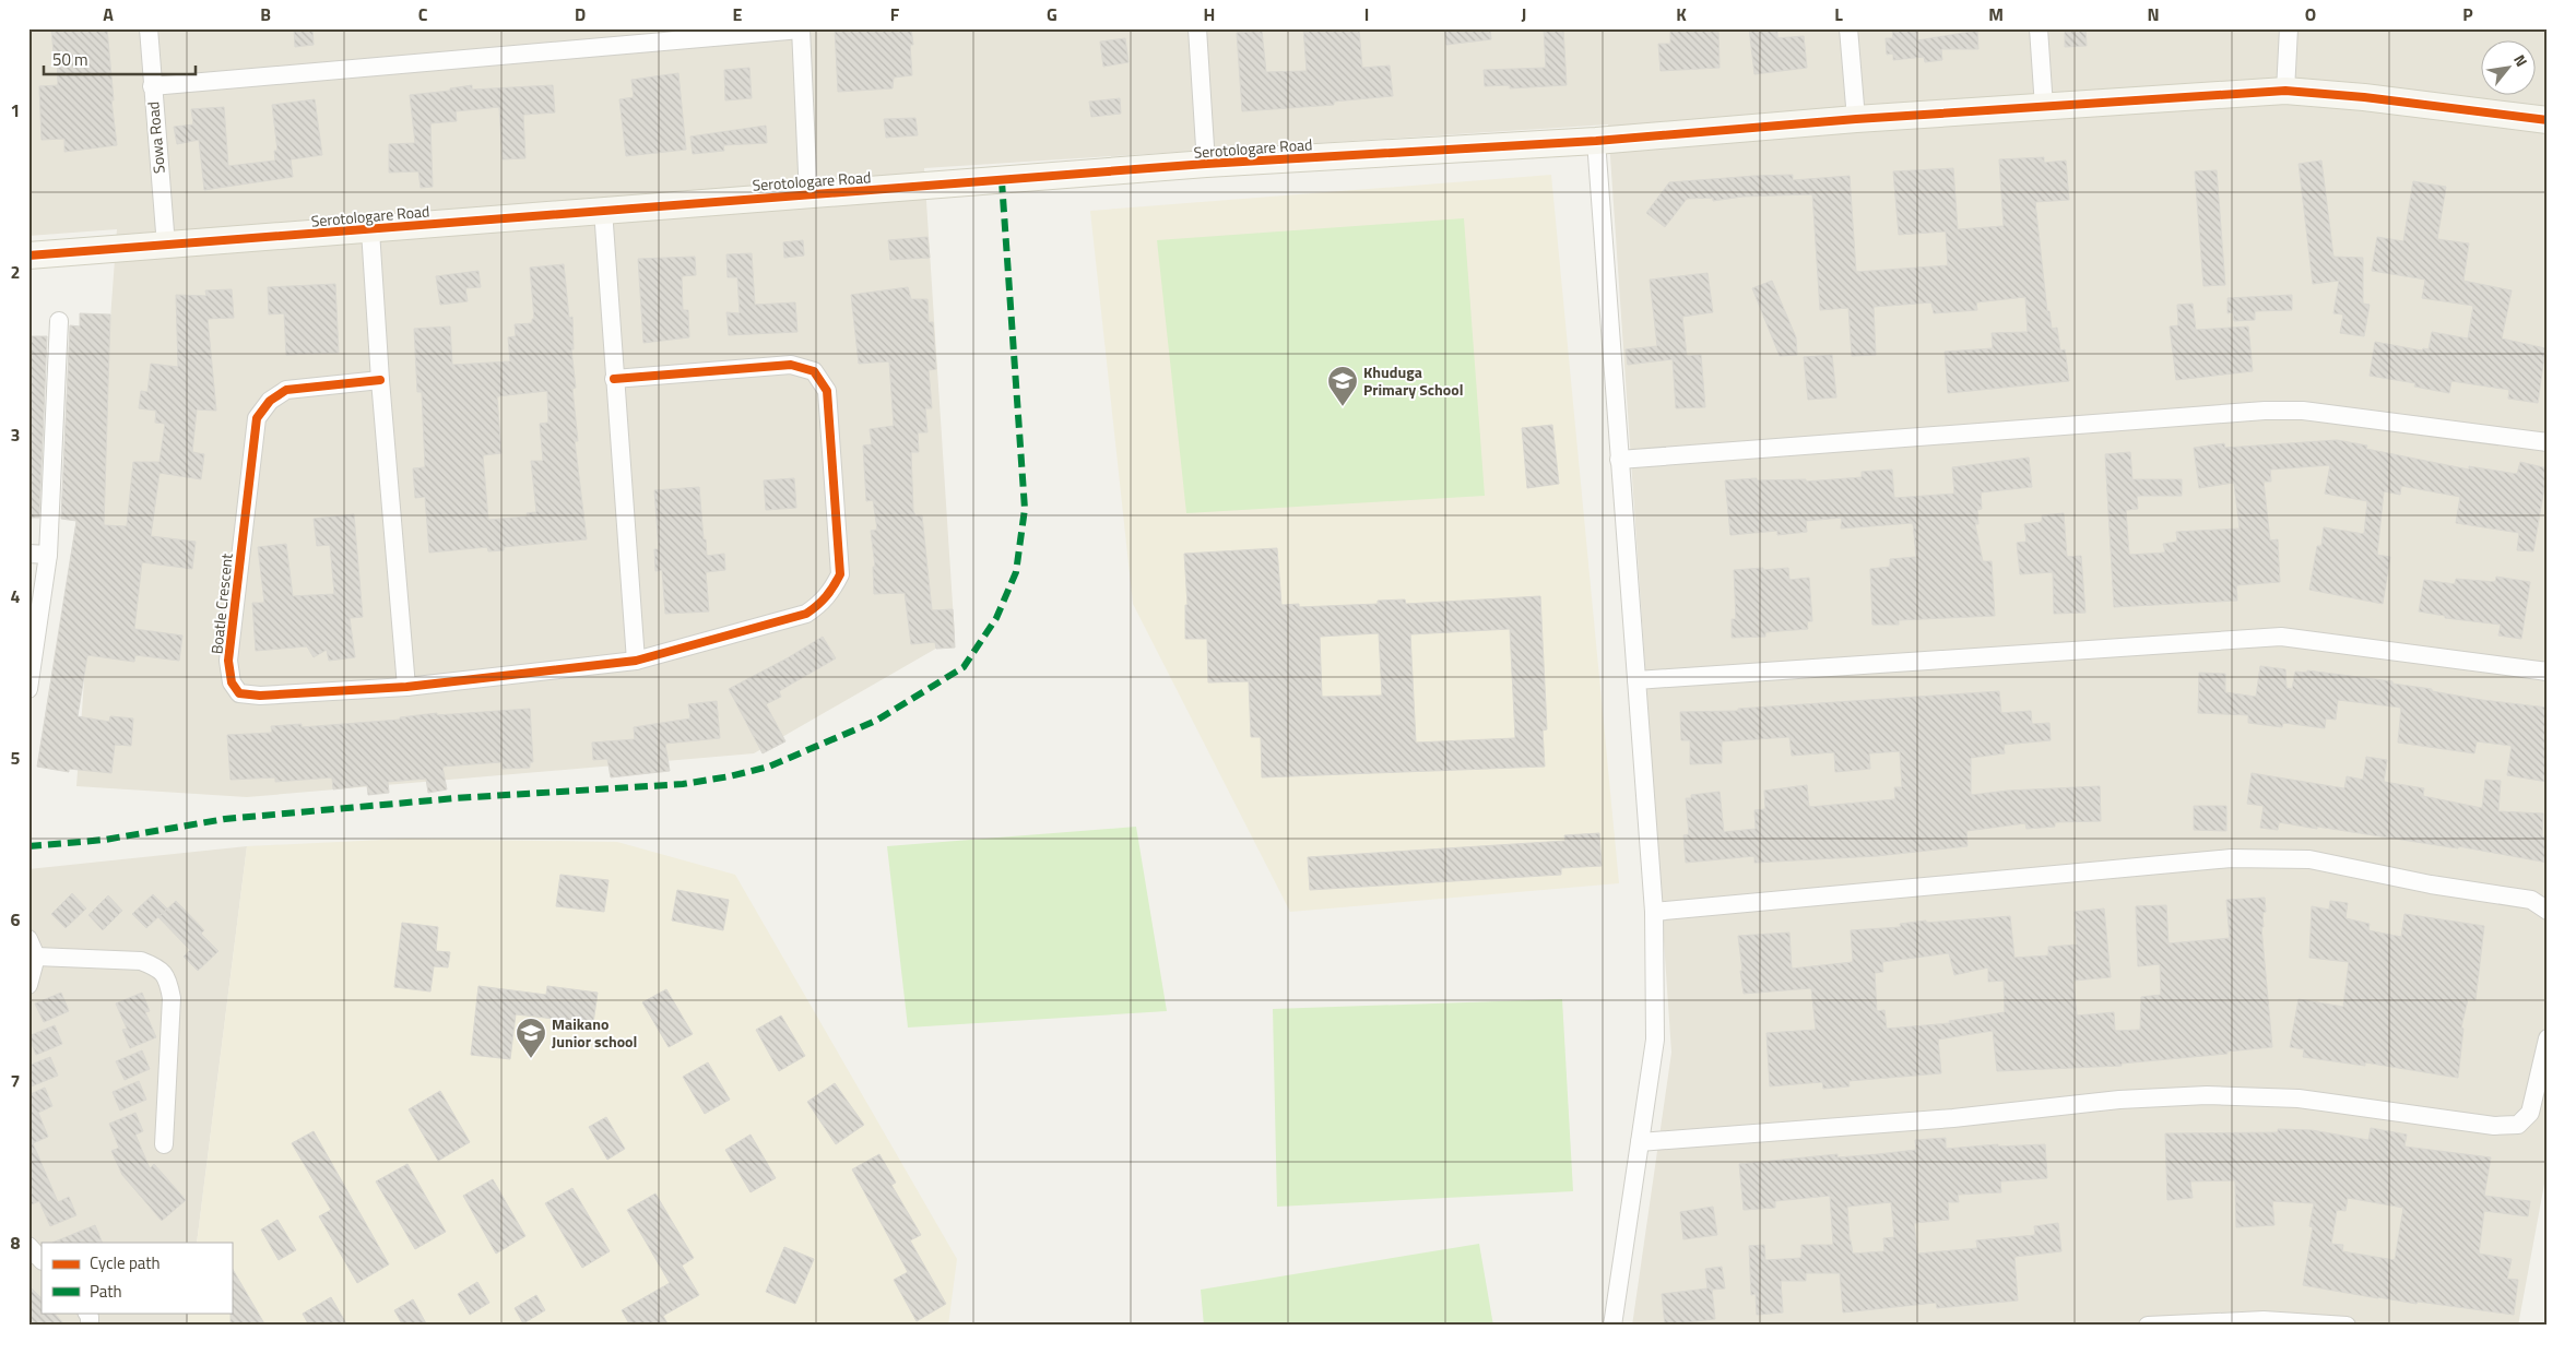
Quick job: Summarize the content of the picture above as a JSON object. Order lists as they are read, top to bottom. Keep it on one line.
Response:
{"streets":{"street":["Sowa Road","Serotologare Road","Boatle Crescent"]},"crossings":[["Sowa Road","Serotologare Road"]],"places":{"school or university":["Khuduga Primary School","Maikano Junior school"]},"legend":["Cycle path","Path"],"scale_bar":"50 m","north":"top right","grid":{"columns":["A","B","C","D","E","F","G","H","I","J","K","L","M","N","O","P"],"rows":["1","2","3","4","5","6","7","8"]}}
